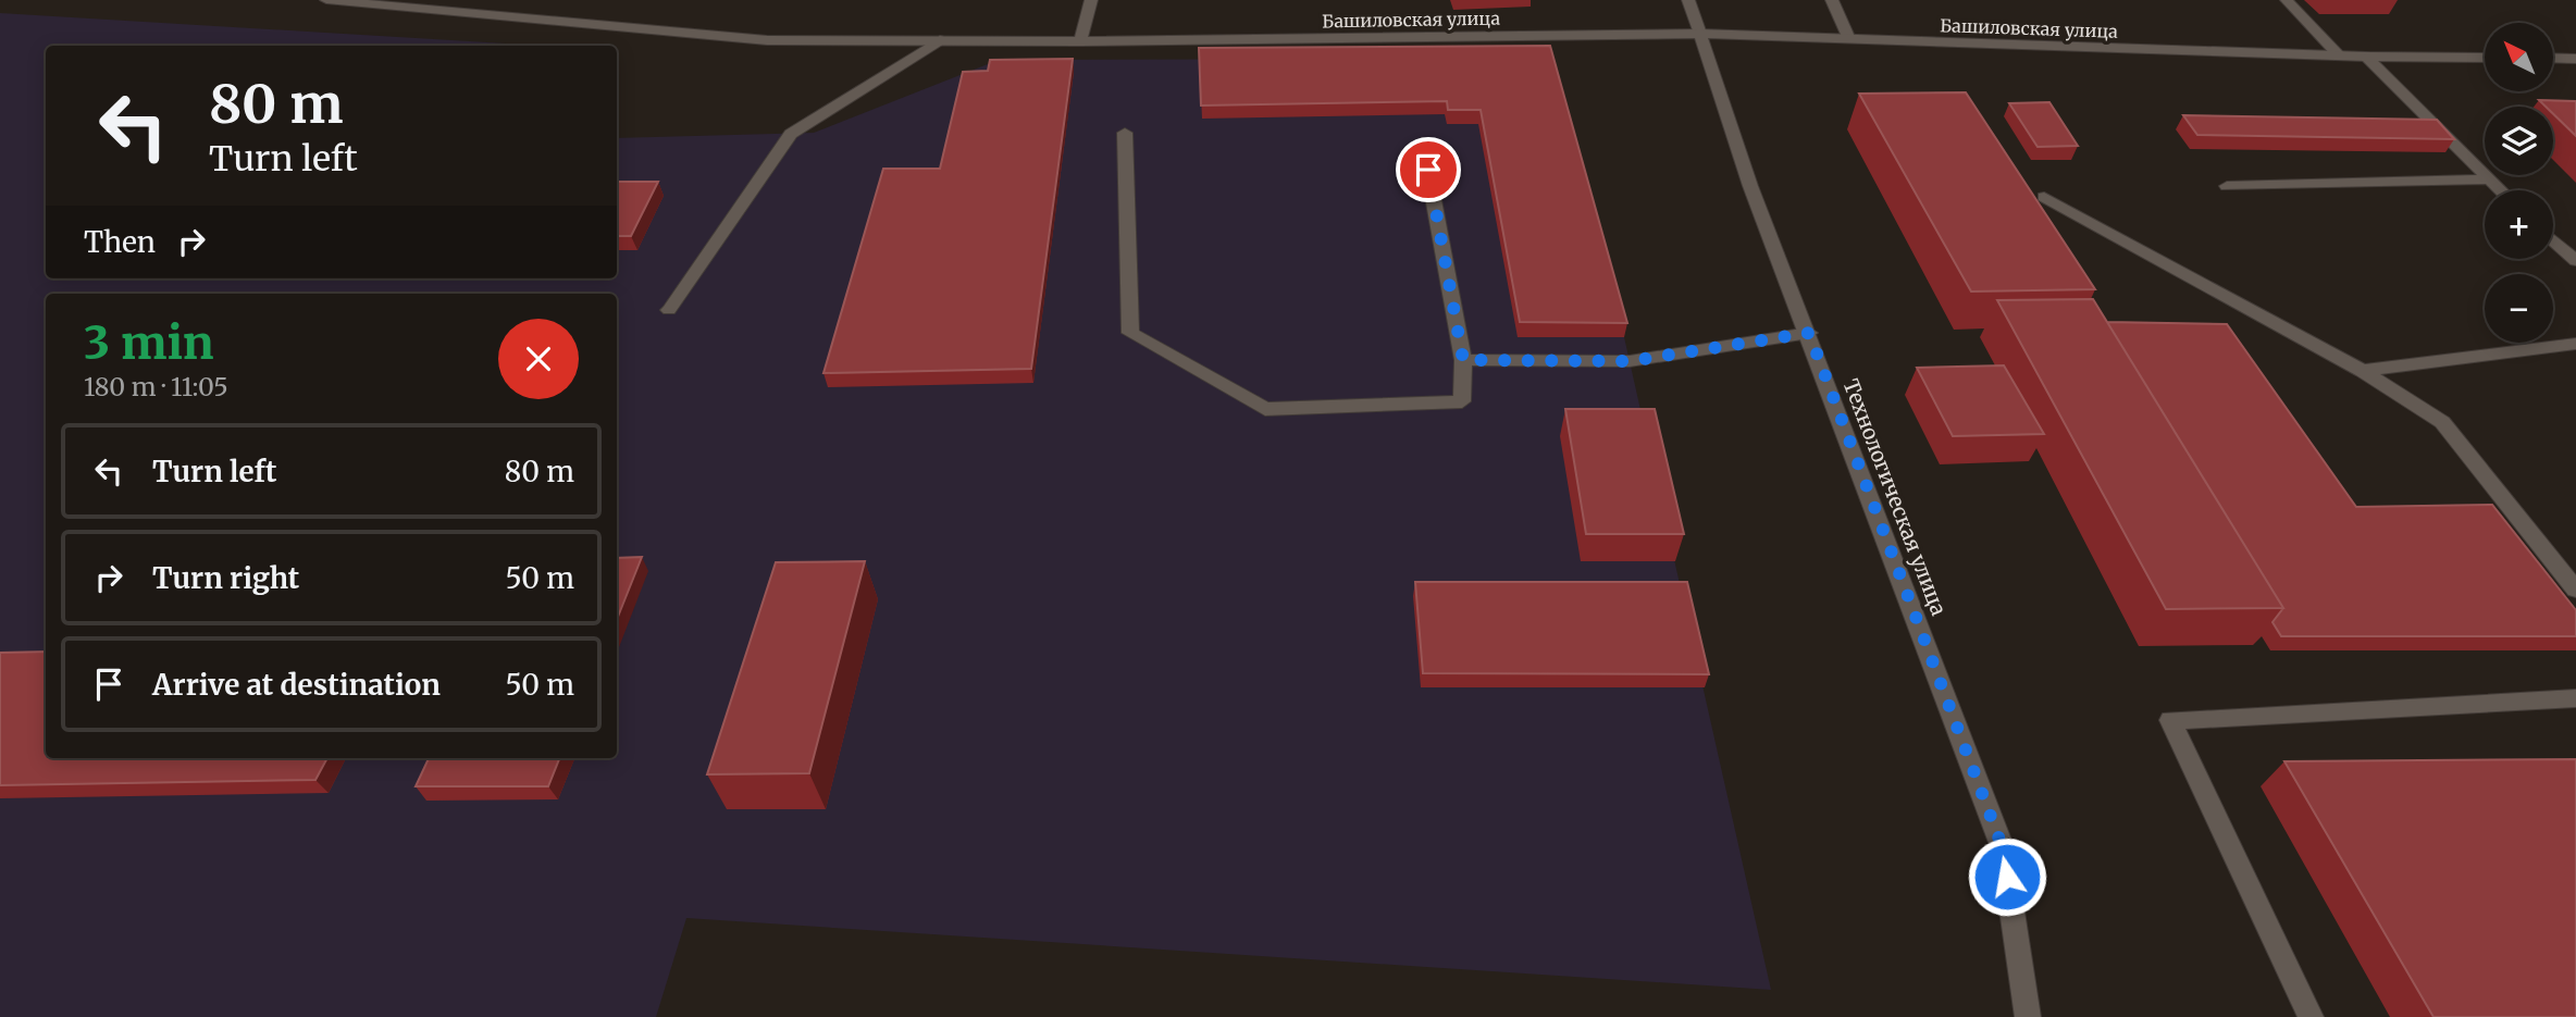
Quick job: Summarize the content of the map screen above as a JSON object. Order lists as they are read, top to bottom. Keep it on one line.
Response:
{"streets":{"street":["Башиловская улица","Технологическая улица"]},"crossings":[["Башиловская улица","Технологическая улица"]],"north":"top left","page":{"map_buttons":["+","−"],"turn":["80 m","Turn left"],"then":"Then","heading":["3 min","180 m · 11:05"],"list":[{"name":"Turn left","value":"80 m"},{"name":"Turn right","value":"50 m"},{"name":"Arrive at destination","value":"50 m"}]}}
